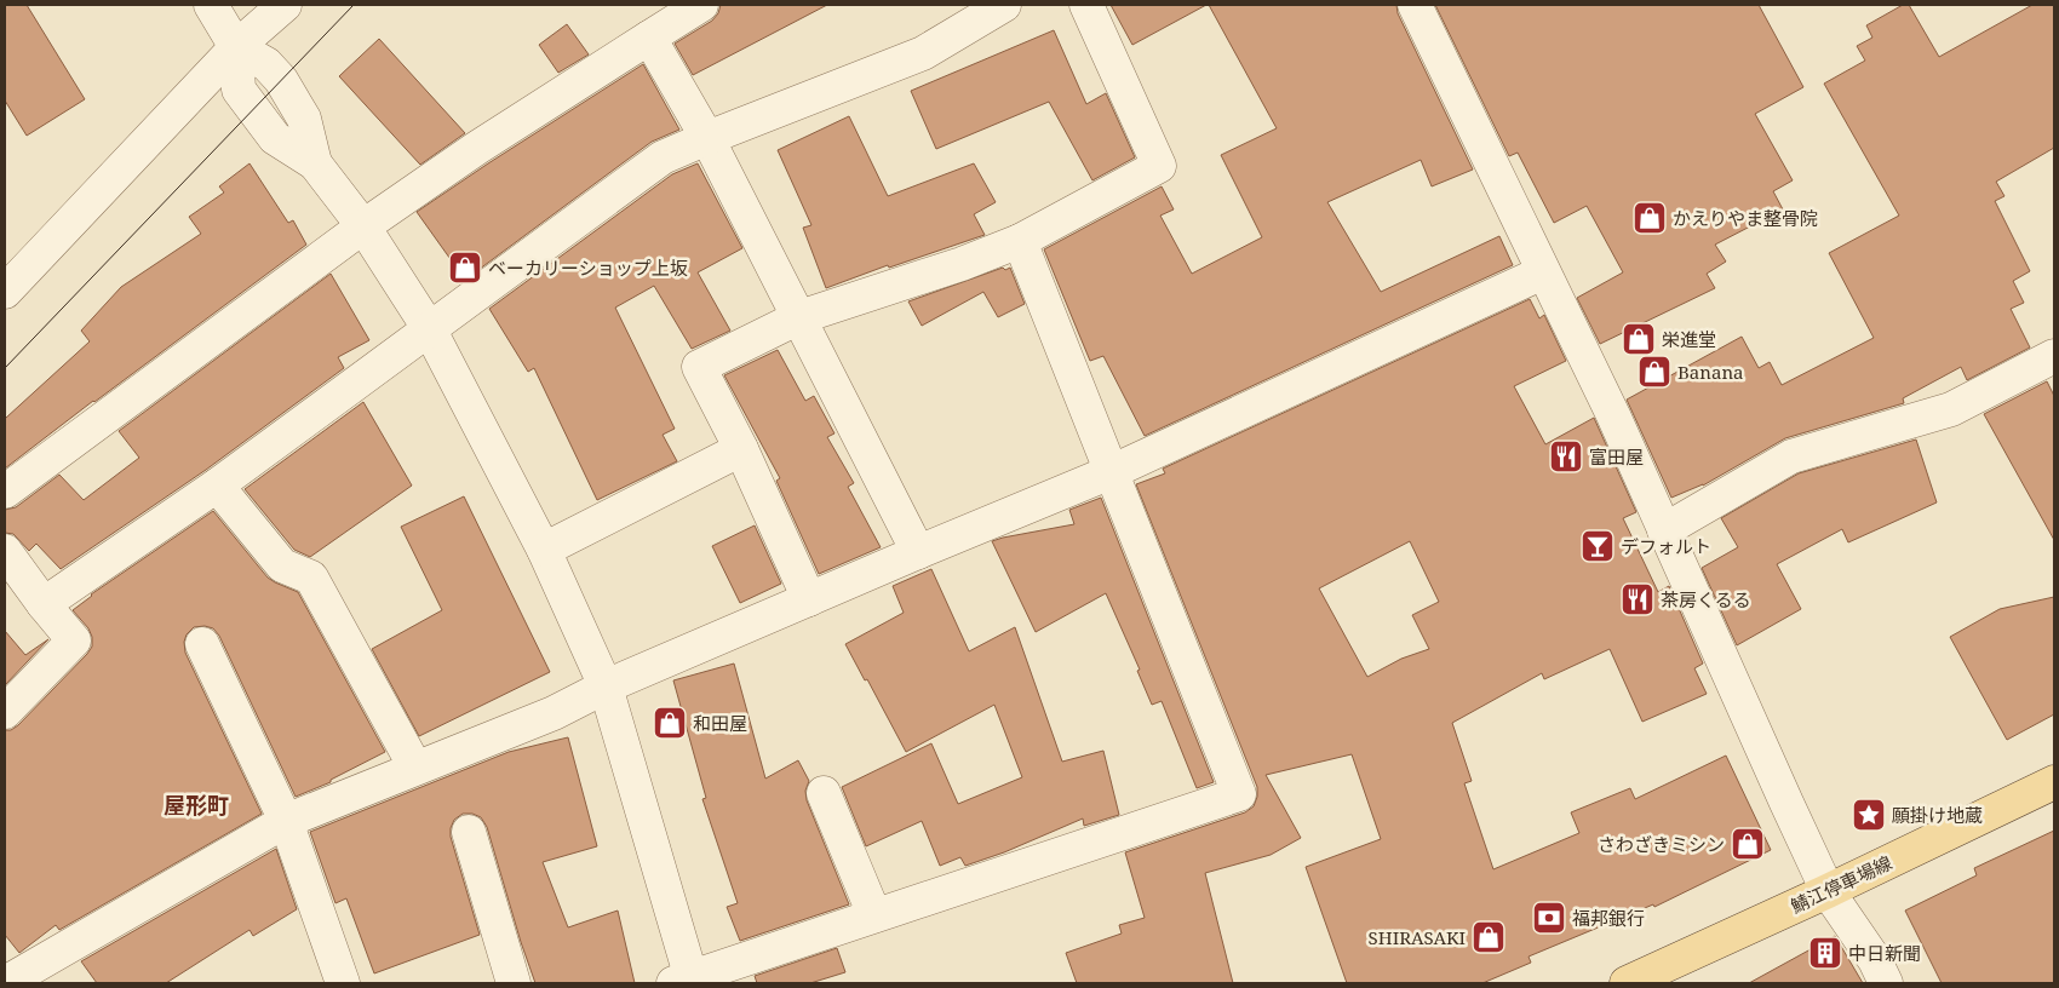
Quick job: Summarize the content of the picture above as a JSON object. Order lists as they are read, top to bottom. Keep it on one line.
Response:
{"streets":{"main road":["鯖江停車場線"]},"districts":["屋形町"],"places":{"shop":["かえりやま整骨院","ベーカリーショップ上坂","栄進堂","Banana","和田屋","さわざきミシン","SHIRASAKI"],"restaurant":["富田屋","茶房くるる"],"bar":["デフォルト"],"place":["願掛け地蔵"],"bank":["福邦銀行"],"building":["中日新聞"]}}
